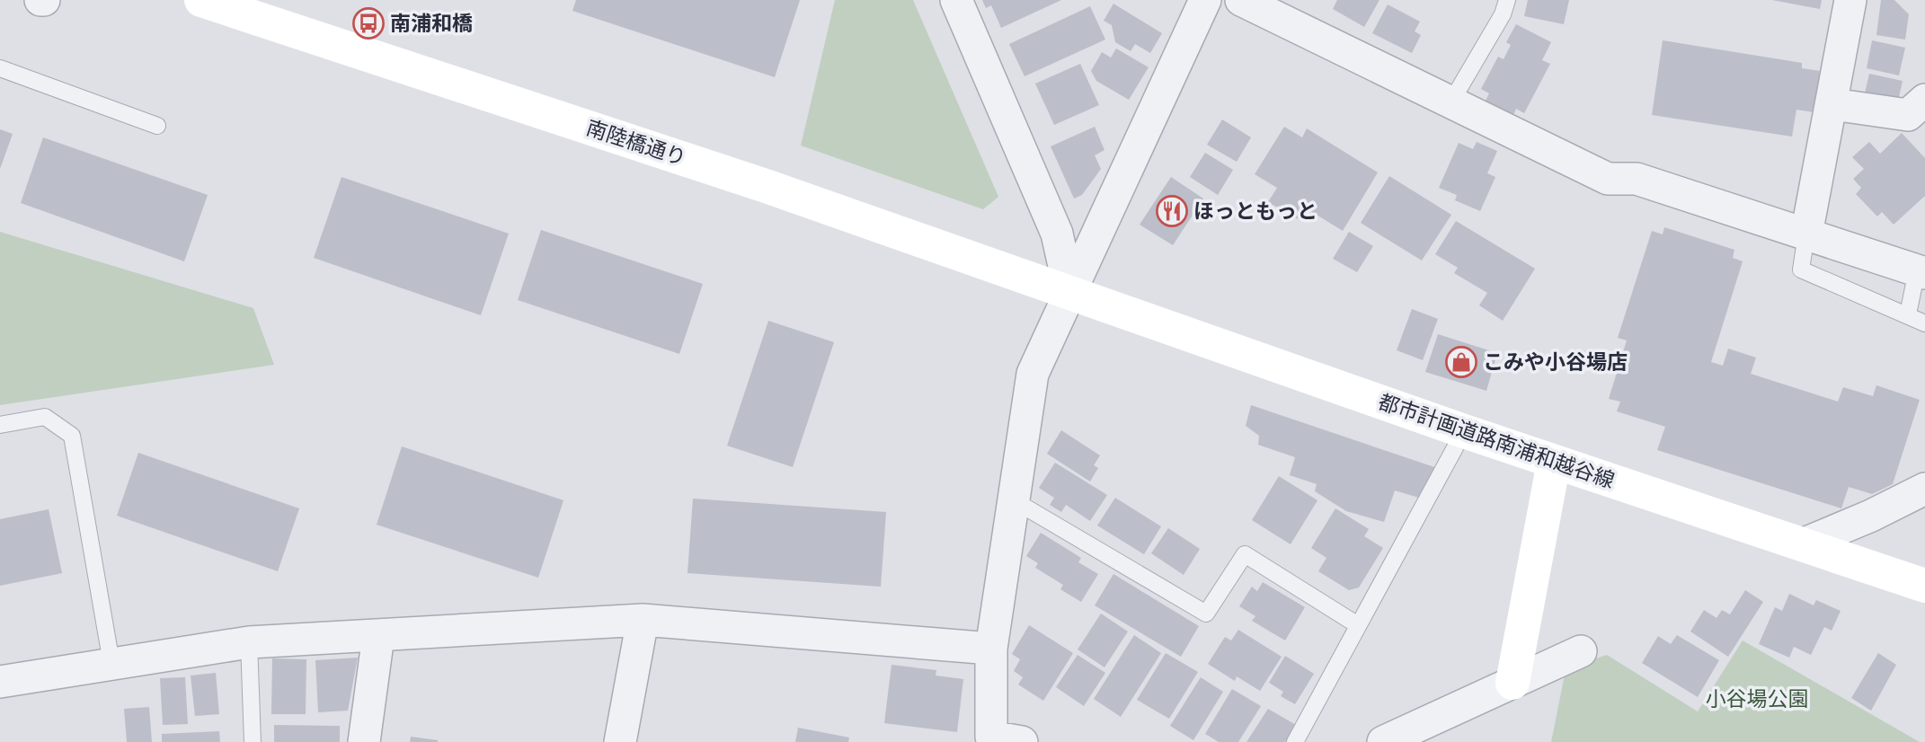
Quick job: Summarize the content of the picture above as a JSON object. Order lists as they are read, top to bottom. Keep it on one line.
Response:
{"streets":{"street":["南陸橋通り","都市計画道路南浦和越谷線"]},"crossings":[["南陸橋通り","都市計画道路南浦和越谷線"]],"parks":["小谷場公園"],"places":{"bus stop":["南浦和橋"],"restaurant":["ほっともっと"],"shop":["こみや小谷場店"]}}
